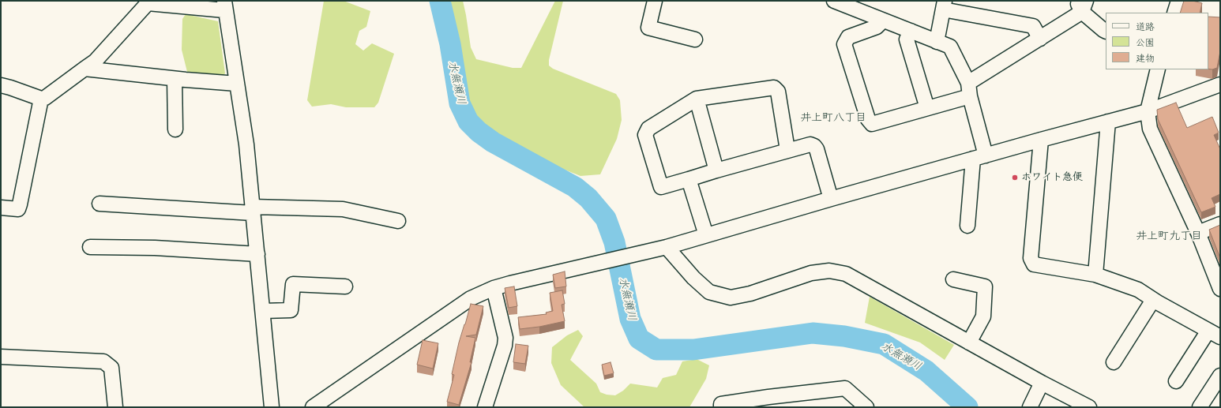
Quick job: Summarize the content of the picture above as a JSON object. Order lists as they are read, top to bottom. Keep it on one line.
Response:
{"districts":["井上町八丁目","井上町九丁目"],"water":["水無瀬川"],"places":["ホワイト急便"],"legend":["道路","公園","建物"]}
